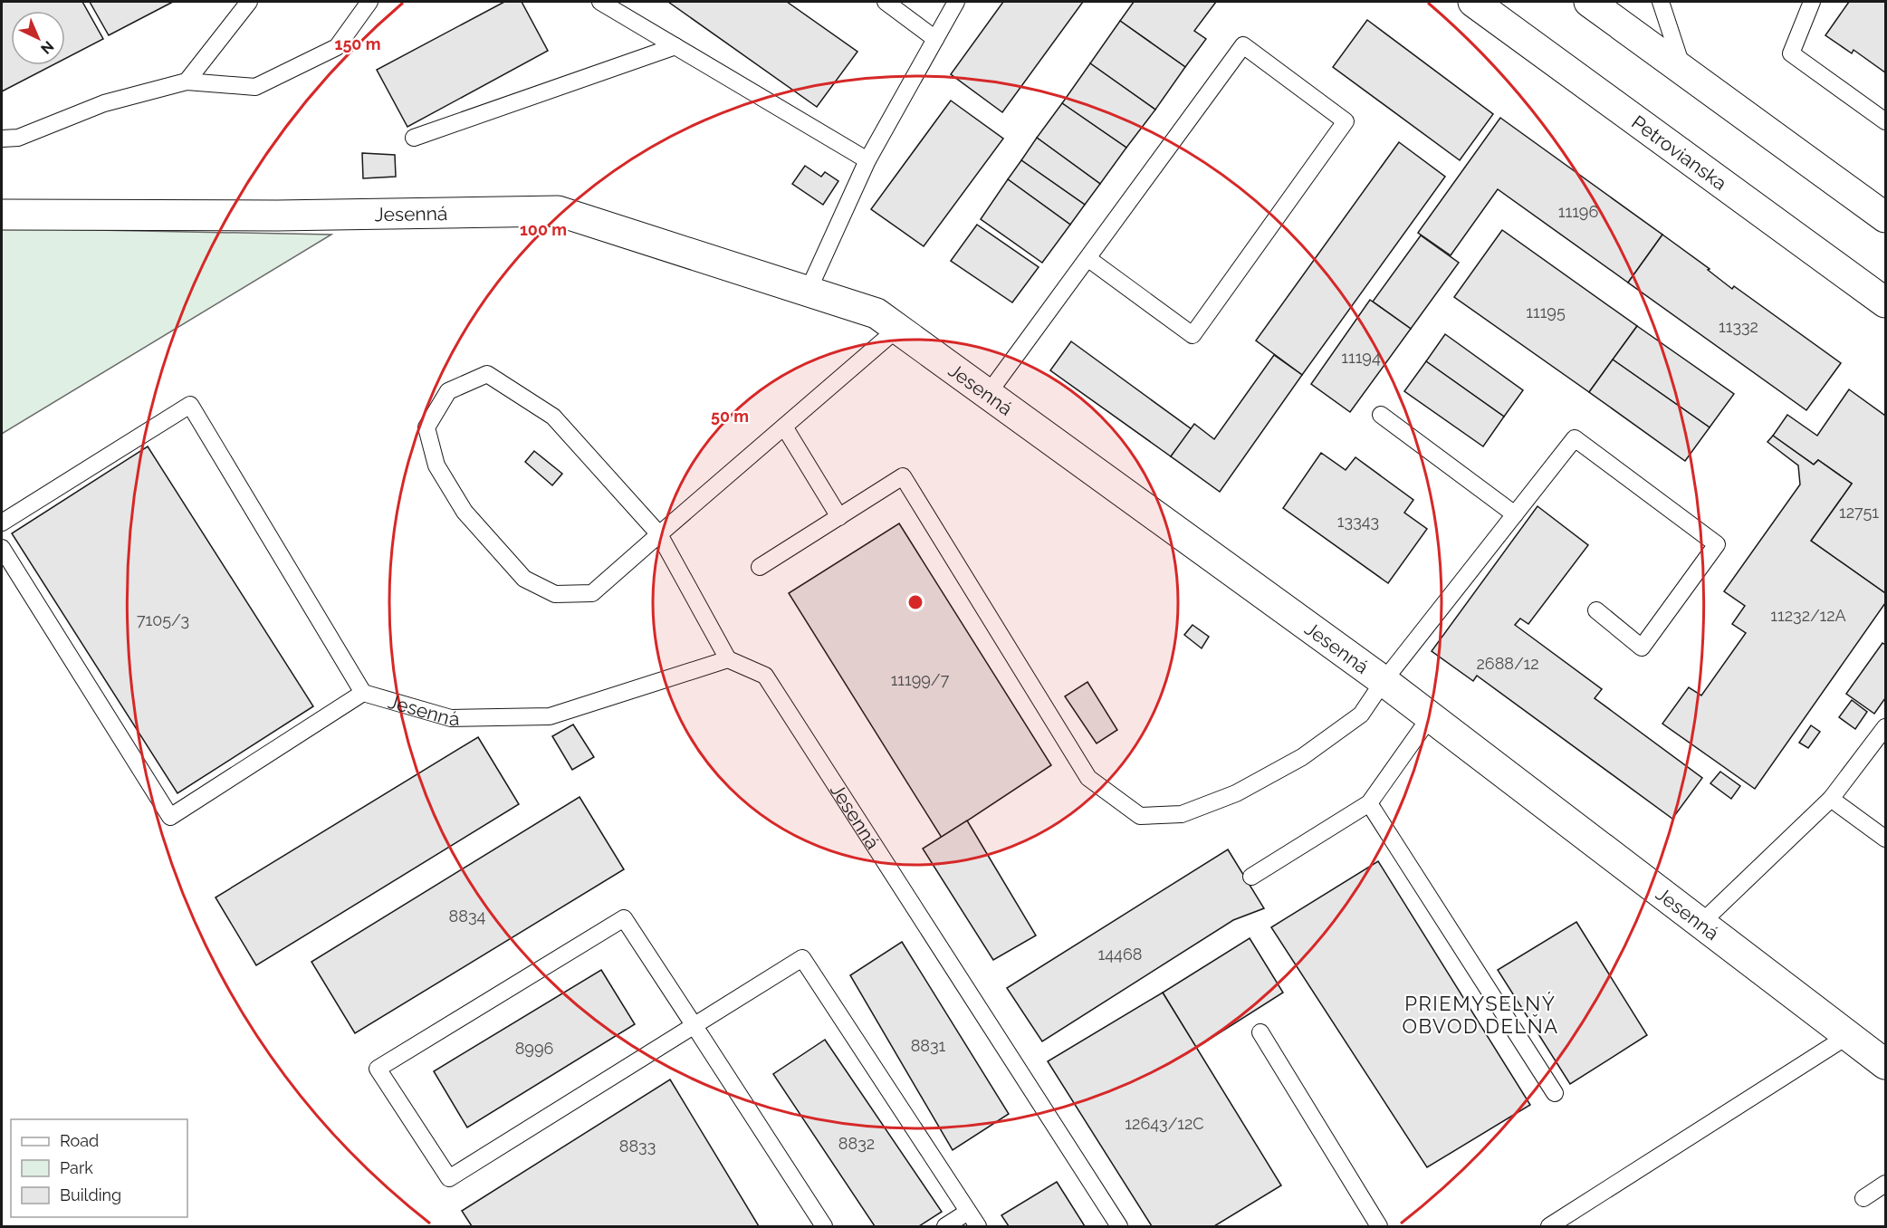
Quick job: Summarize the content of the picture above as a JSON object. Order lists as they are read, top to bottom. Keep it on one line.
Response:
{"streets":{"street":["Petrovianska","Jesenná"]},"districts":["PRIEMYSELNÝ OBVOD DELŇA"],"house_numbers":["11196","11195","11332","11194","12751","13343","11232/12A","7105/3","2688/12","11199/7","8834","14468","8831","8996","12643/12C","8832","8833"],"legend":["Road","Park","Building"],"north":"bottom right","rings":["150 m","100 m","50 m"]}
